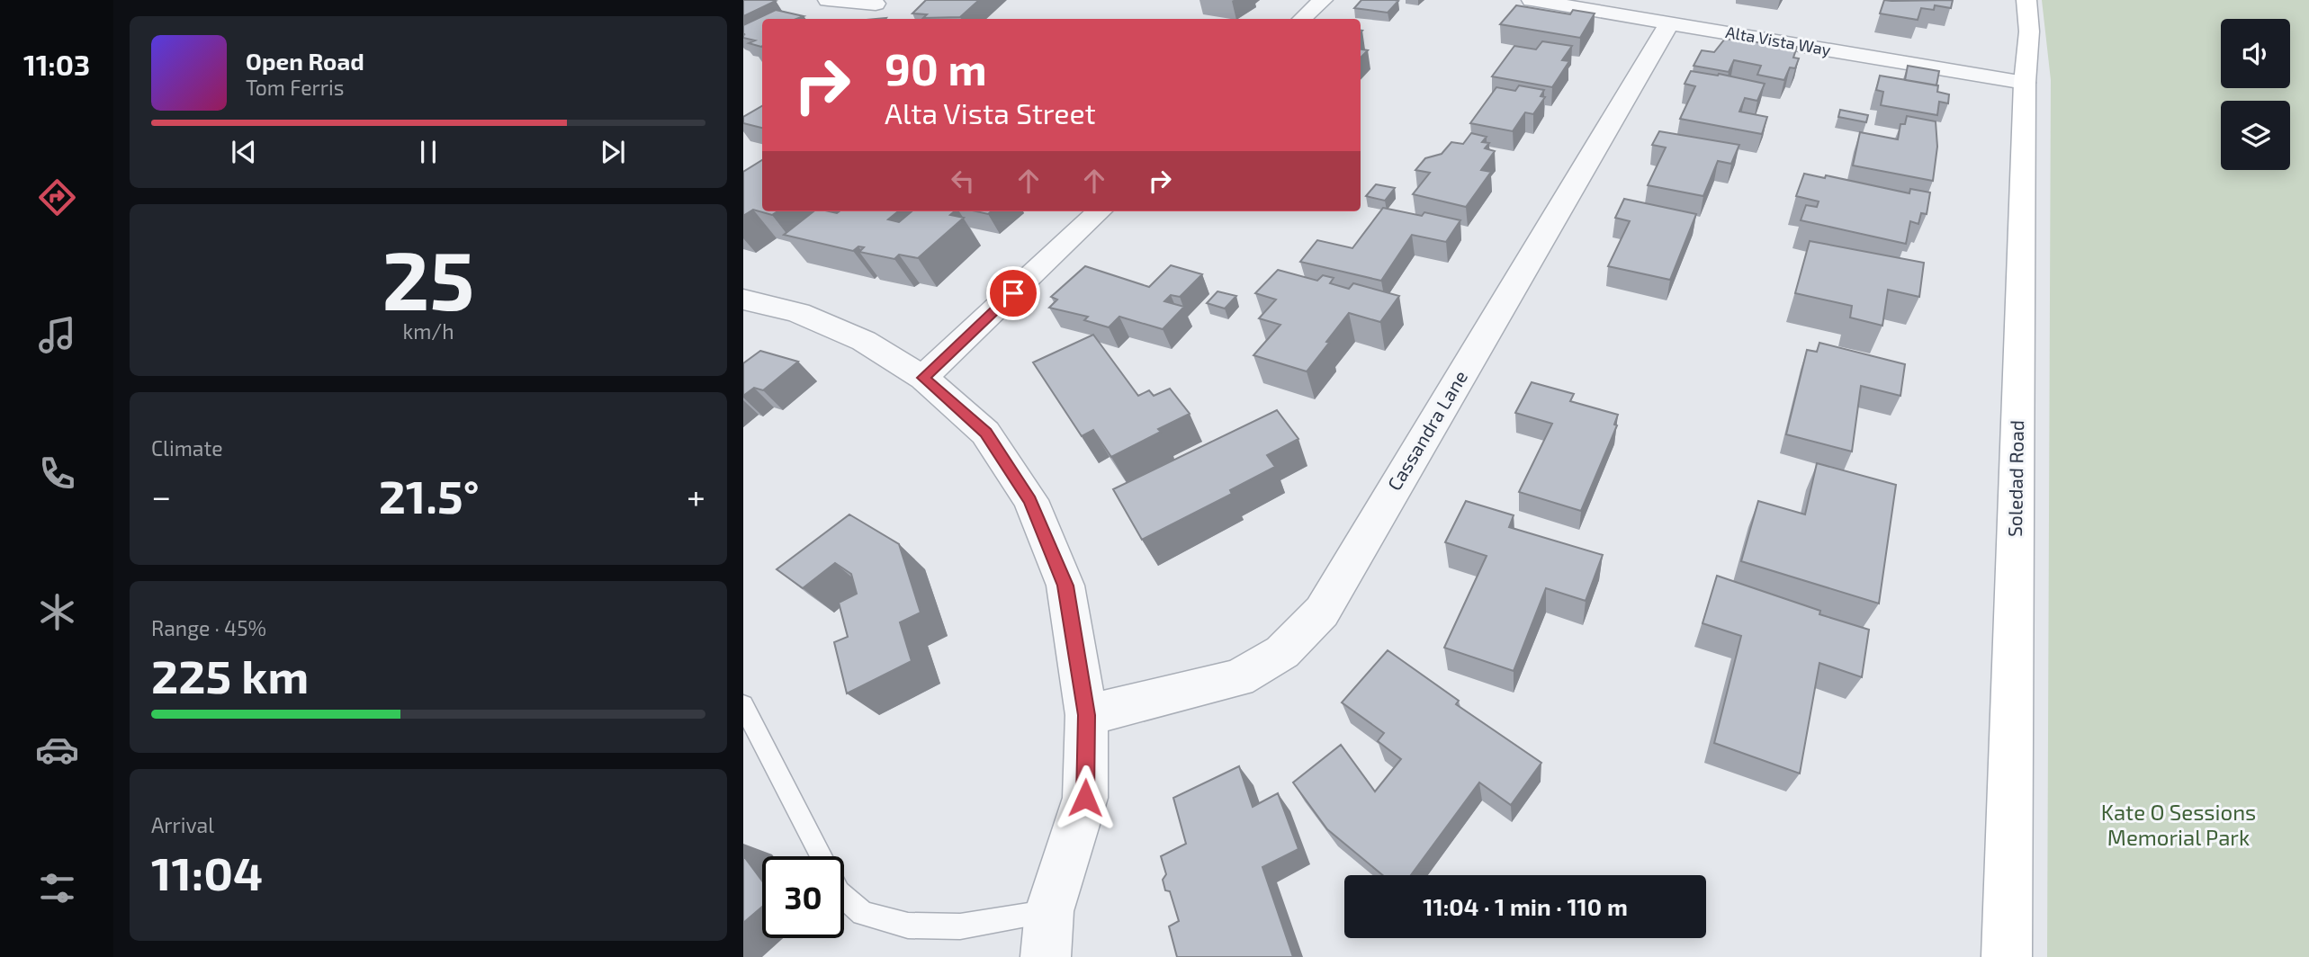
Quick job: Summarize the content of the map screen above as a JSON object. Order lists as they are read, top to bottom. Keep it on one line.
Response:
{"streets":{"street":["Alta Vista Way","Cassandra Lane","Soledad Road"]},"crossings":[["Alta Vista Way","Cassandra Lane"],["Alta Vista Way","Soledad Road"]],"parks":["Kate O Sessions Memorial Park"],"page":{"tabs":"11:03","turn":["90 m","Alta Vista Street"],"song":["Open Road","Tom Ferris"],"tile":[["25","km/h"],"Climate",["Range · 45%","225 km"],["Arrival","11:04"]],"heat":["−","21.5°","+"],"limit":"30","trip":"11:04 · 1 min · 110 m"}}
